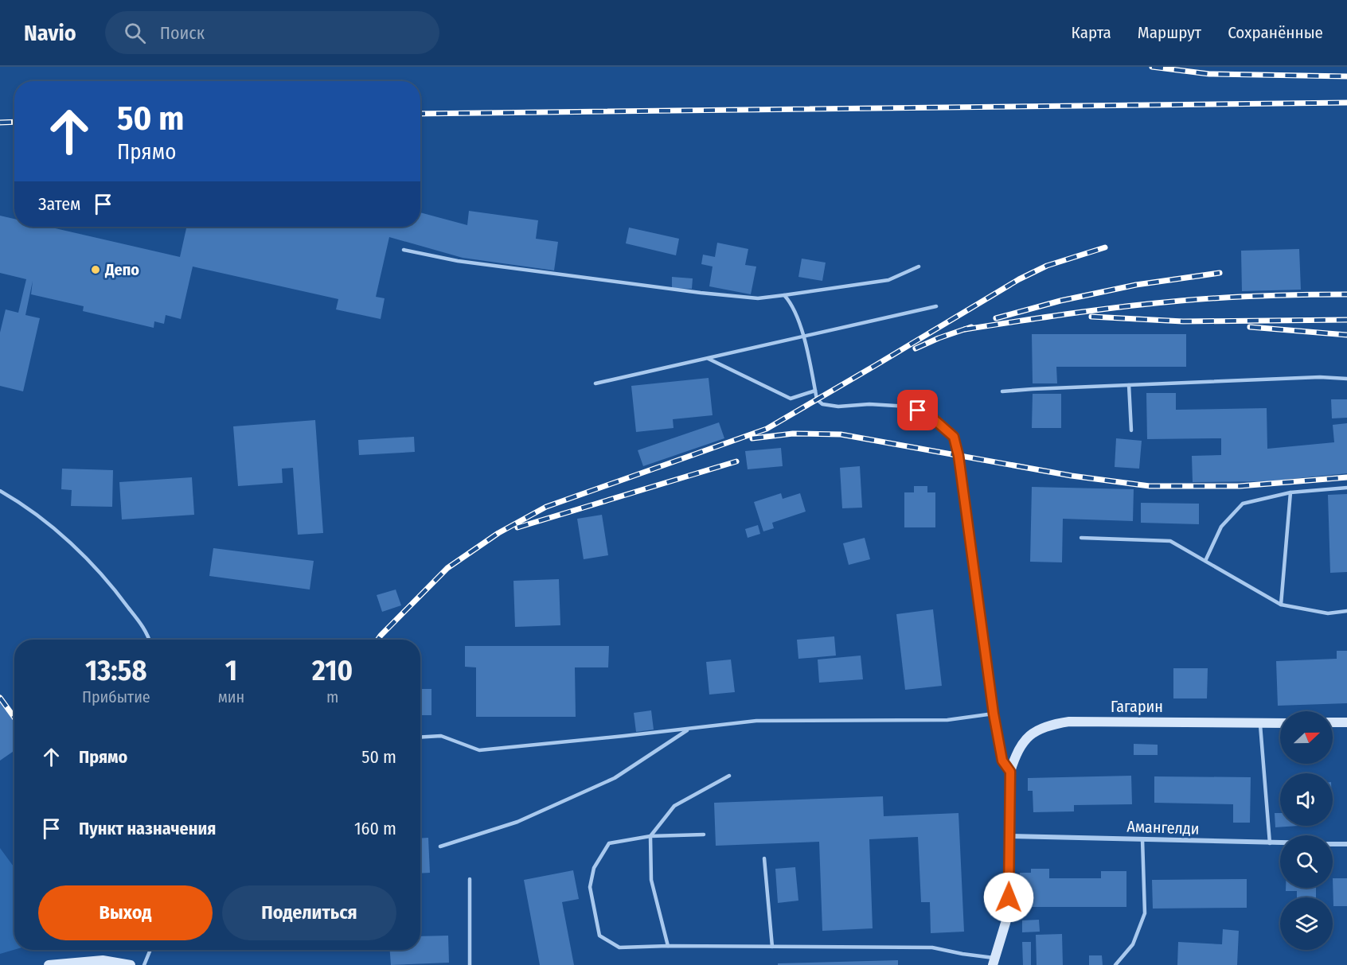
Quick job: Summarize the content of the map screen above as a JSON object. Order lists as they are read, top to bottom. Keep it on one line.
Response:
{"streets":{"main road":["Гагарин"],"street":["Амангелди"]},"crossings":[["Гагарин","Амангелди"]],"places":["Депо"],"north":"right","page":{"header":"Navio","search":"Поиск","nav":["Карта","Маршрут","Сохранённые"],"turn":["50 m","Прямо"],"then":"Затем","eta":["13:58","Прибытие","1","мин","210","m"],"list":[{"name":"Прямо","value":"50 m"},{"name":"Пункт назначения","value":"160 m"}],"buttons":["Выход","Поделиться"]}}
